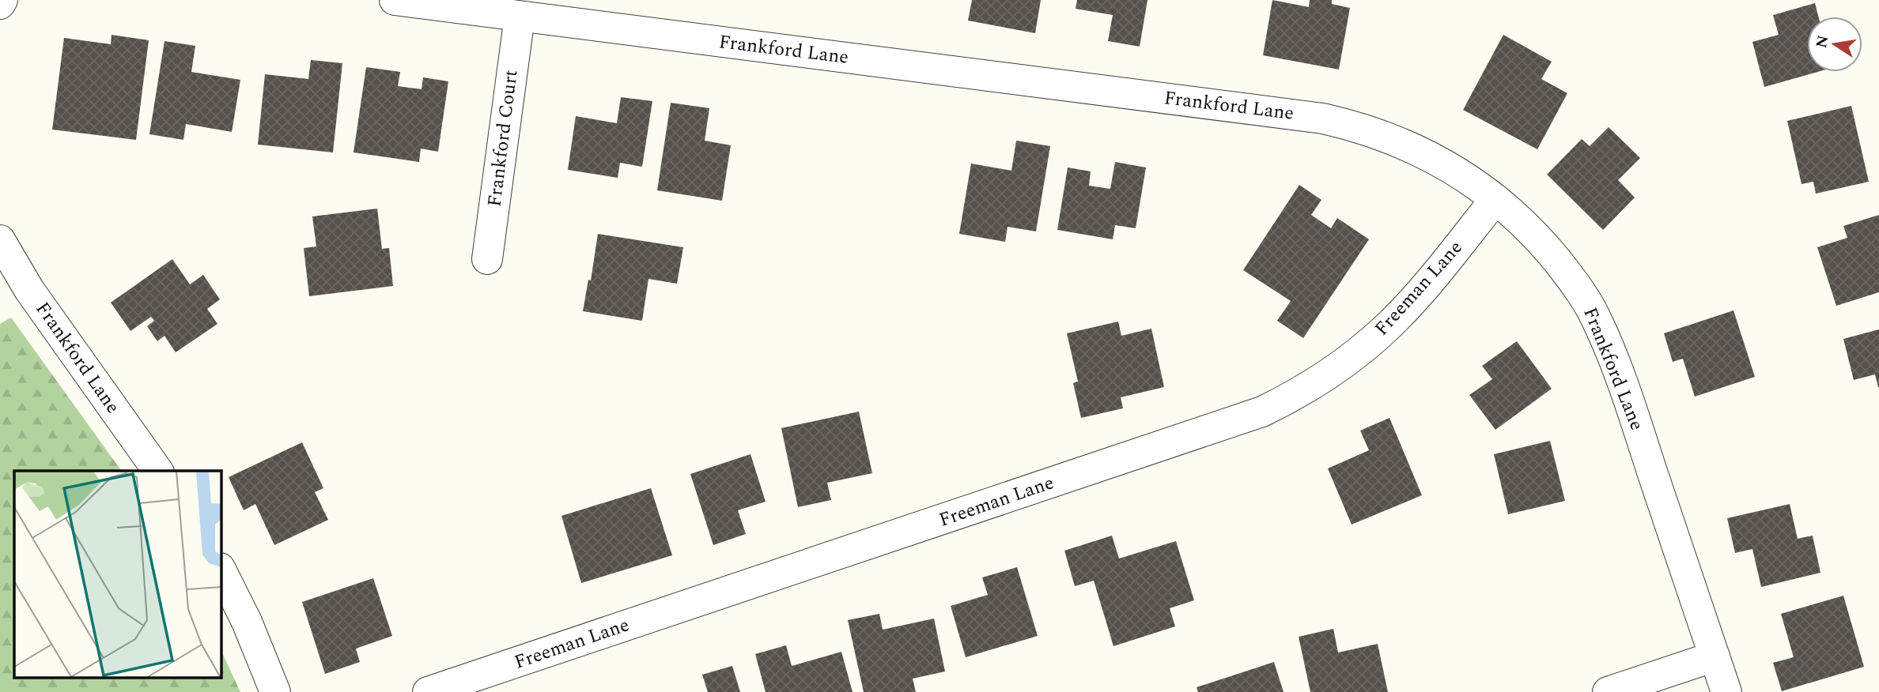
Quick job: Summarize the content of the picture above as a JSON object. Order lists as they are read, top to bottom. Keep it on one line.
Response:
{"streets":{"street":["Frankford Lane","Frankford Court","Freeman Lane"]},"crossings":[["Frankford Lane","Frankford Court"],["Frankford Lane","Freeman Lane"]],"north":"left"}
